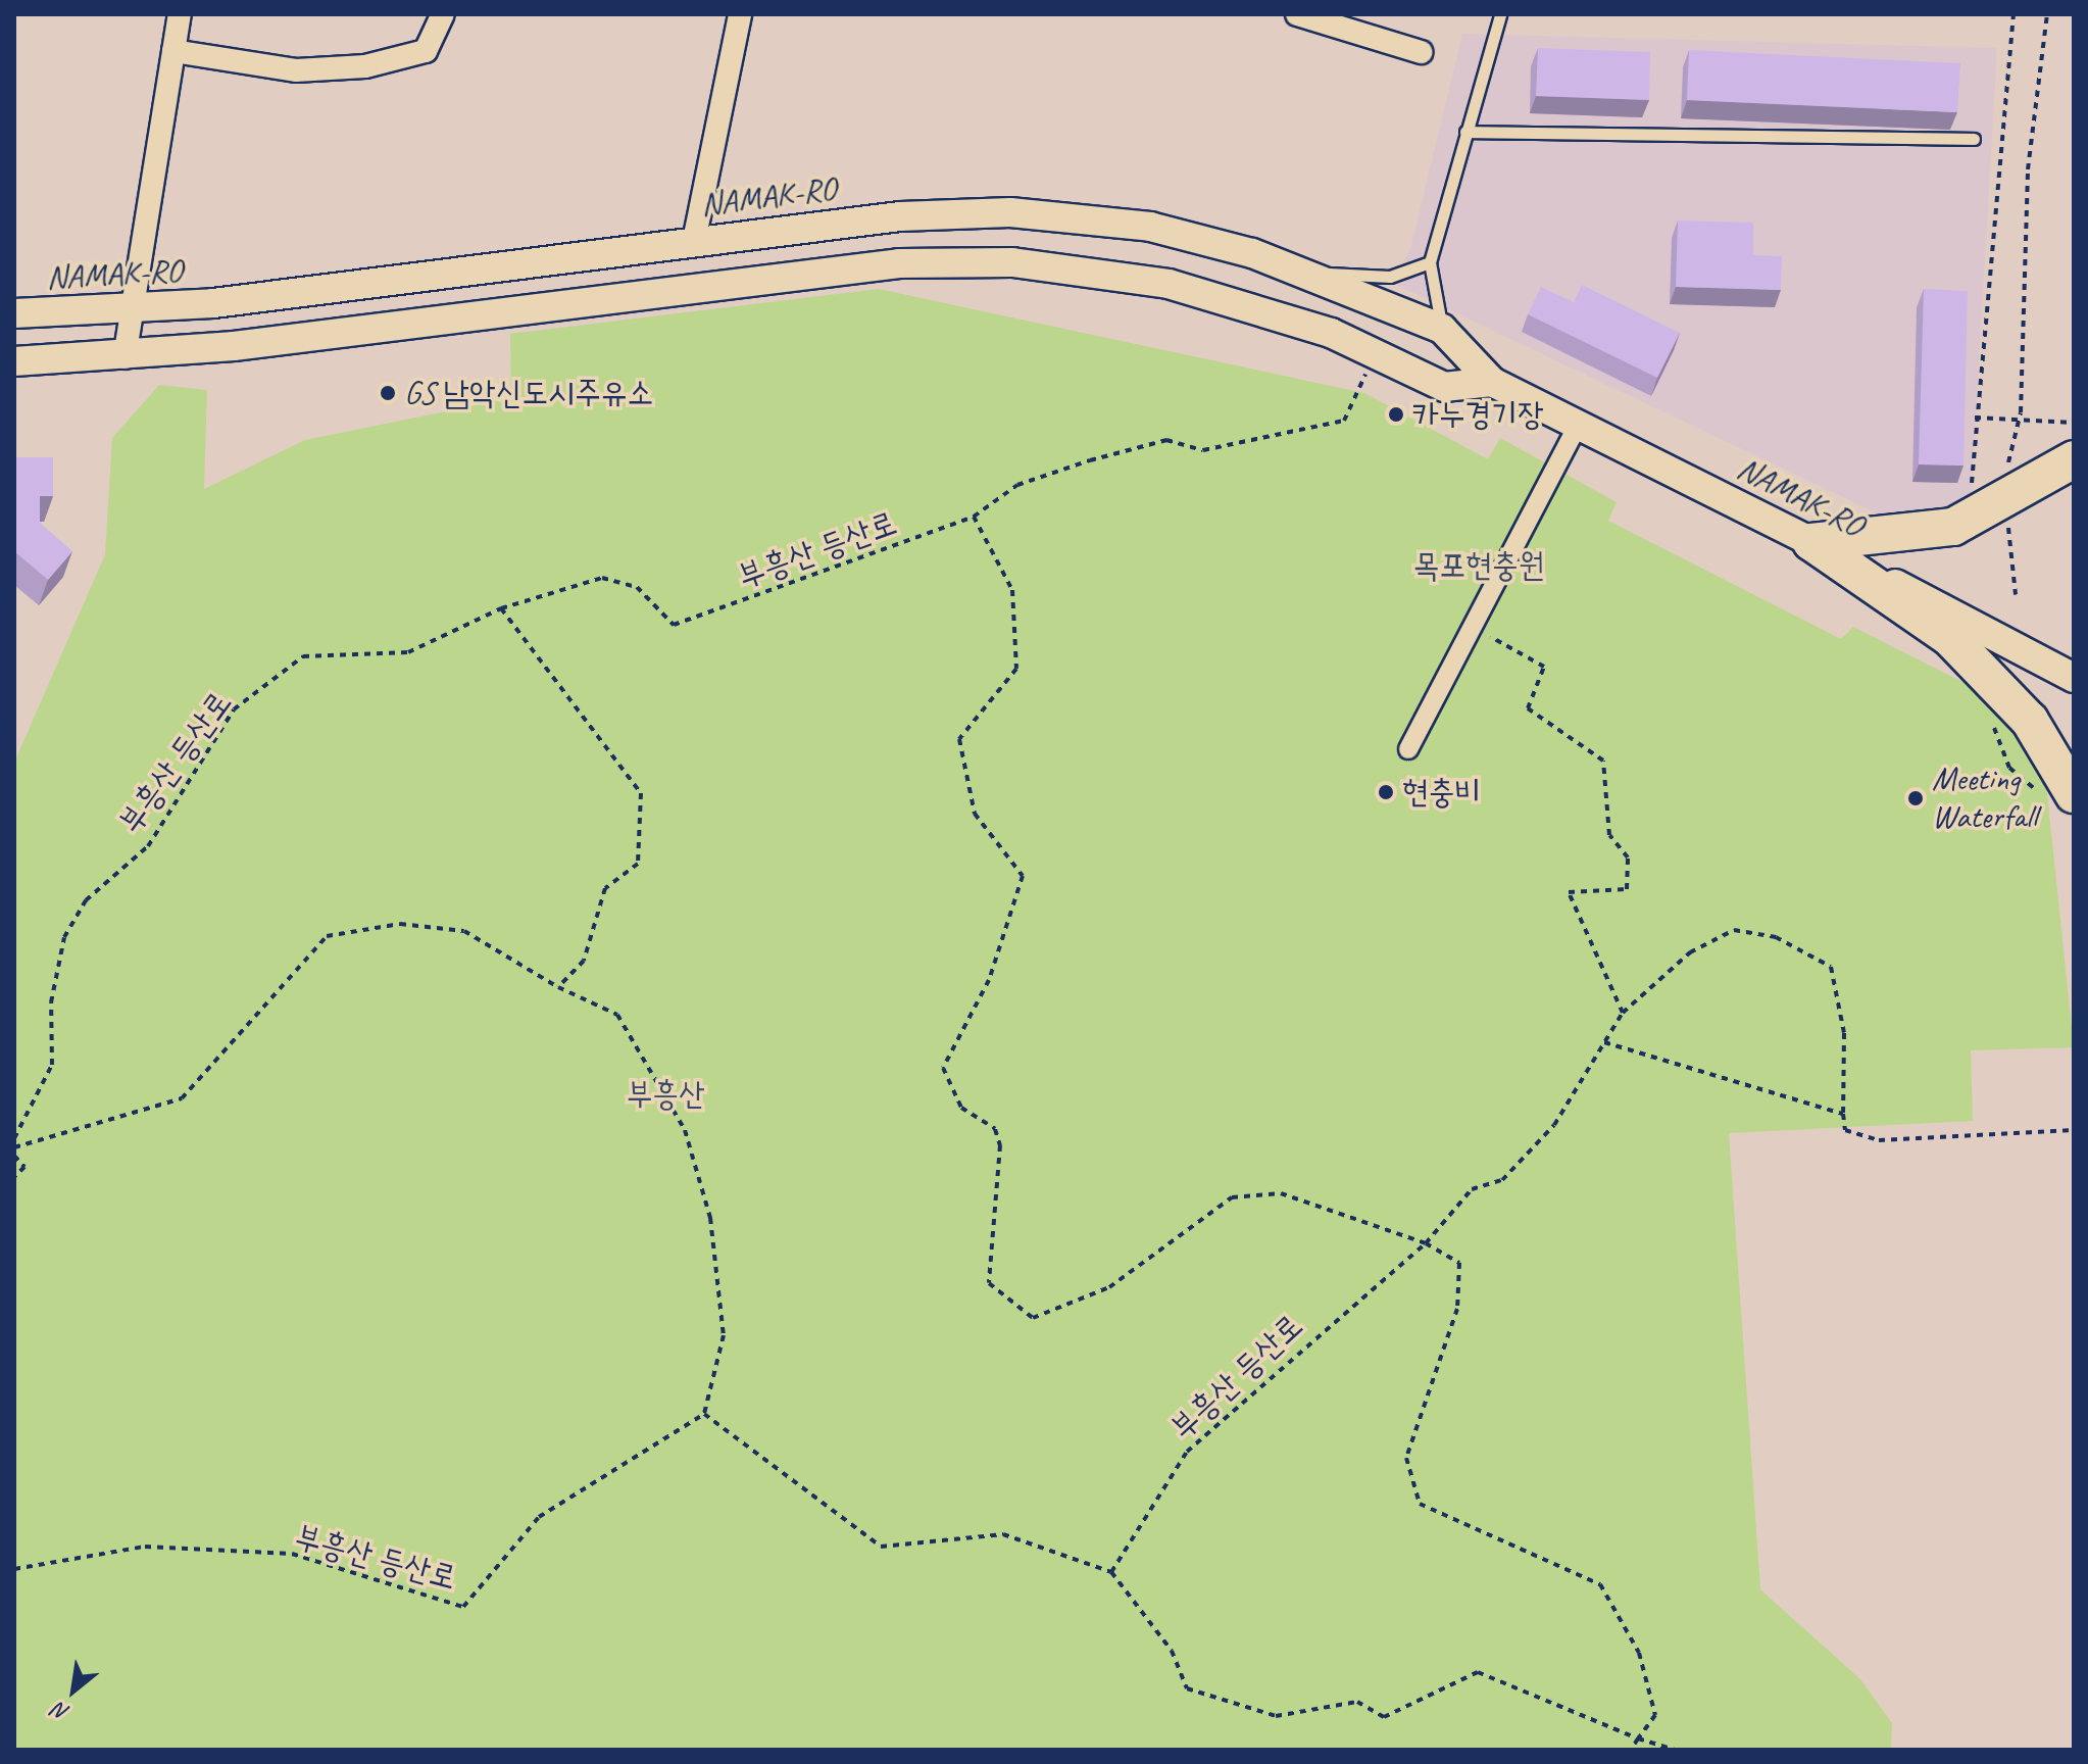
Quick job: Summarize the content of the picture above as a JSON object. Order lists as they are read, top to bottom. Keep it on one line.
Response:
{"streets":{"street":["NAMAK-RO"],"path":["부흥산 등산로"]},"parks":["목포현충원","부흥산"],"places":["GS 남악신도시주유소","카누경기장","현충비","Meeting Waterfall"],"north":"bottom left"}
